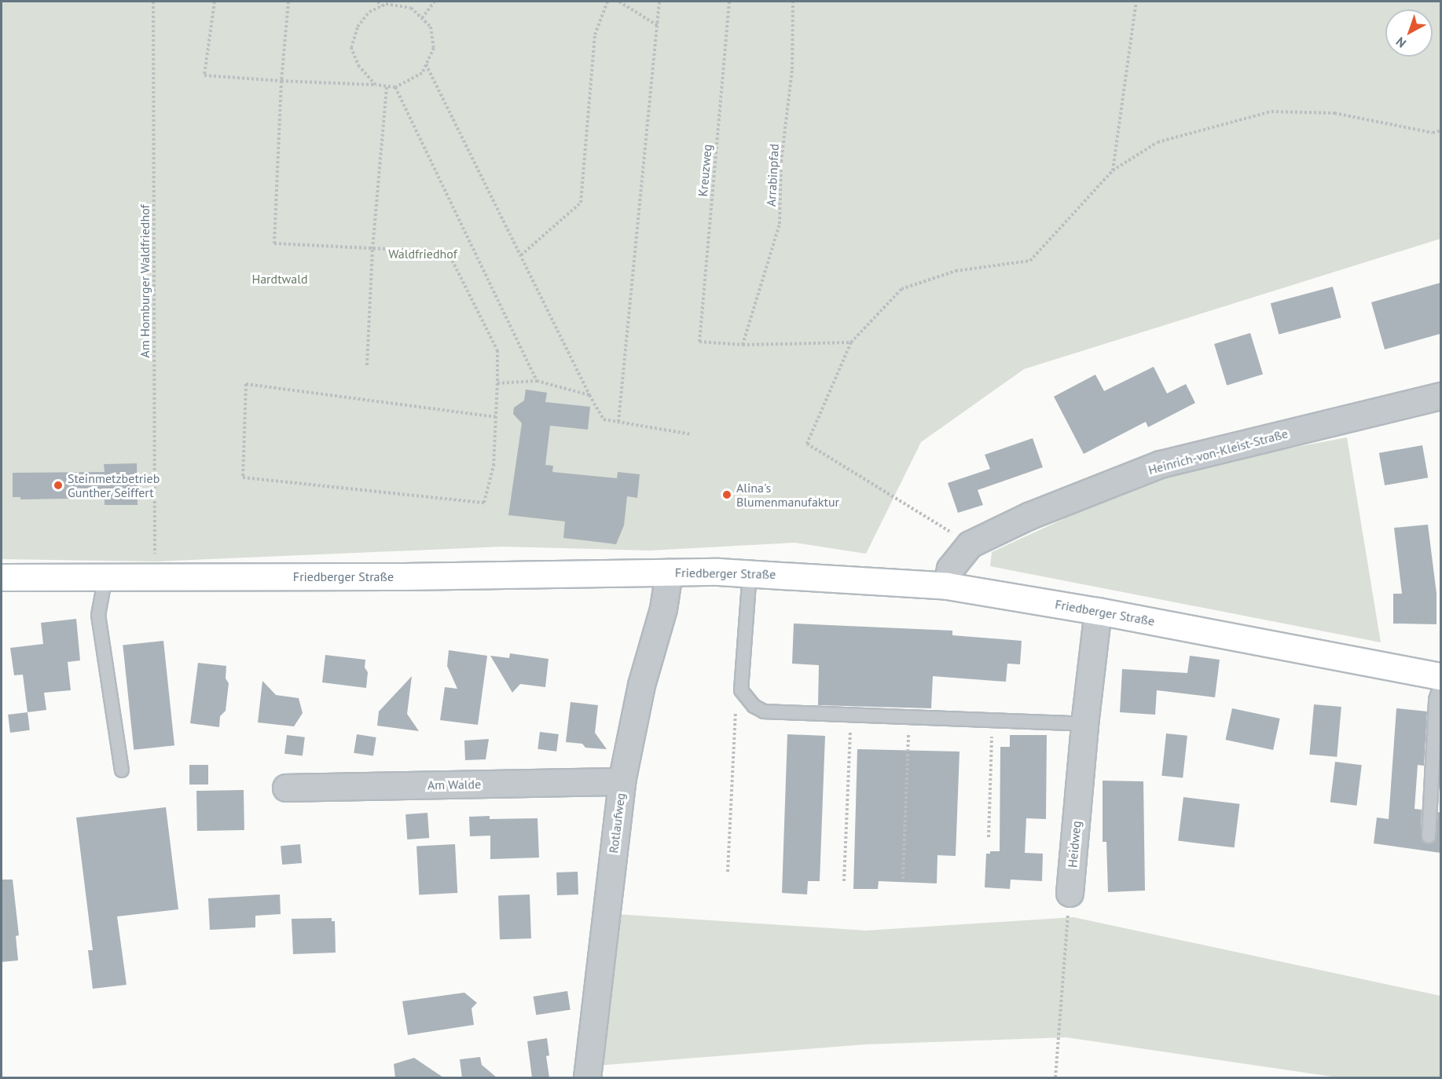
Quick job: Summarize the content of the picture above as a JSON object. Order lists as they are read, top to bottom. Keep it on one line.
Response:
{"streets":{"street":["Heinrich-von-Kleist-Straße","Friedberger Straße","Am Walde","Rotlaufweg","Heidweg"],"path":["Kreuzweg","Arrabinpfad","Am Homburger Waldfriedhof"]},"crossings":[["Kreuzweg","Arrabinpfad"],["Heinrich-von-Kleist-Straße","Friedberger Straße"],["Friedberger Straße","Rotlaufweg"],["Friedberger Straße","Heidweg"],["Am Walde","Rotlaufweg"]],"parks":["Waldfriedhof","Hardtwald"],"places":["Steinmetzbetrieb Gunther Seiffert","Alina's Blumenmanufaktur"],"north":"bottom left"}
